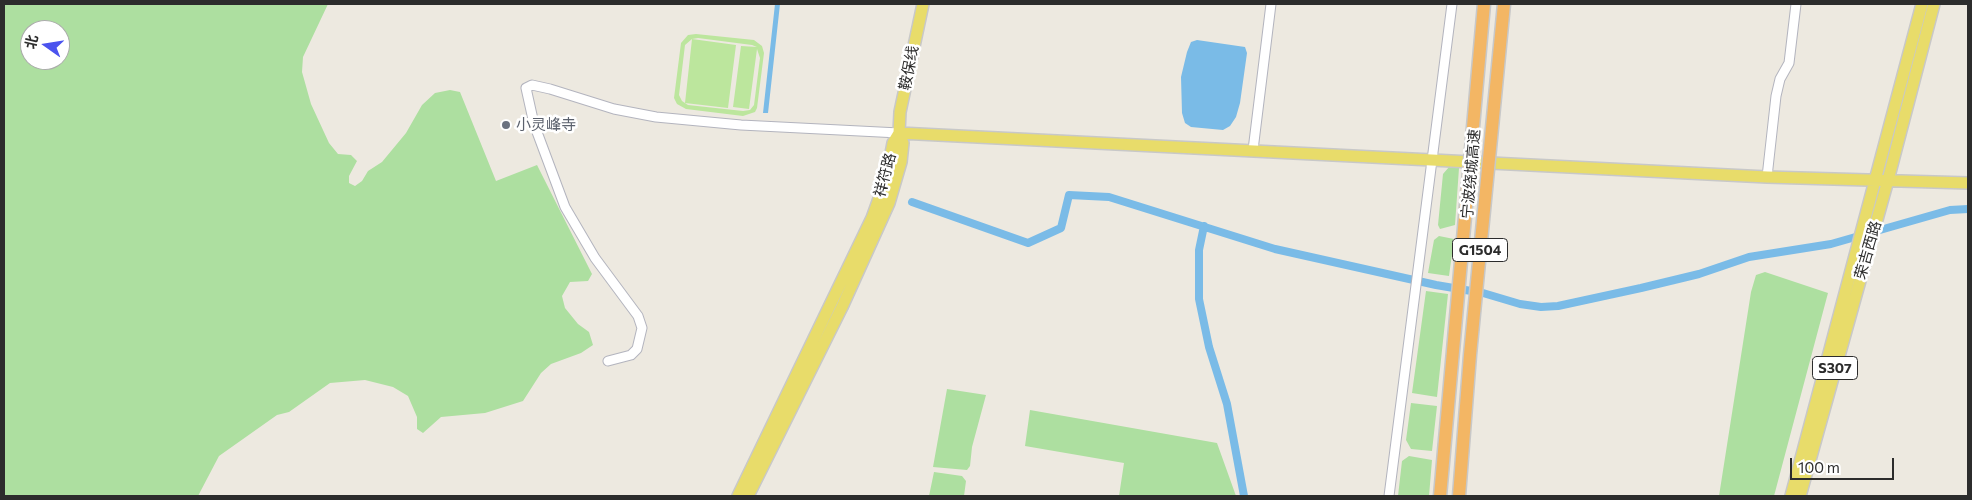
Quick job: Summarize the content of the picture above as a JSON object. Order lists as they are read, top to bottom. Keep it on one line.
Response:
{"streets":{"highway":["宁波绕城高速","G1504"],"main road":["鞍保线","祥符路","荣吉西路","S307"]},"crossings":[["鞍保线","祥符路"]],"places":["小灵峰寺"],"scale_bar":"100 m","north":"left"}
